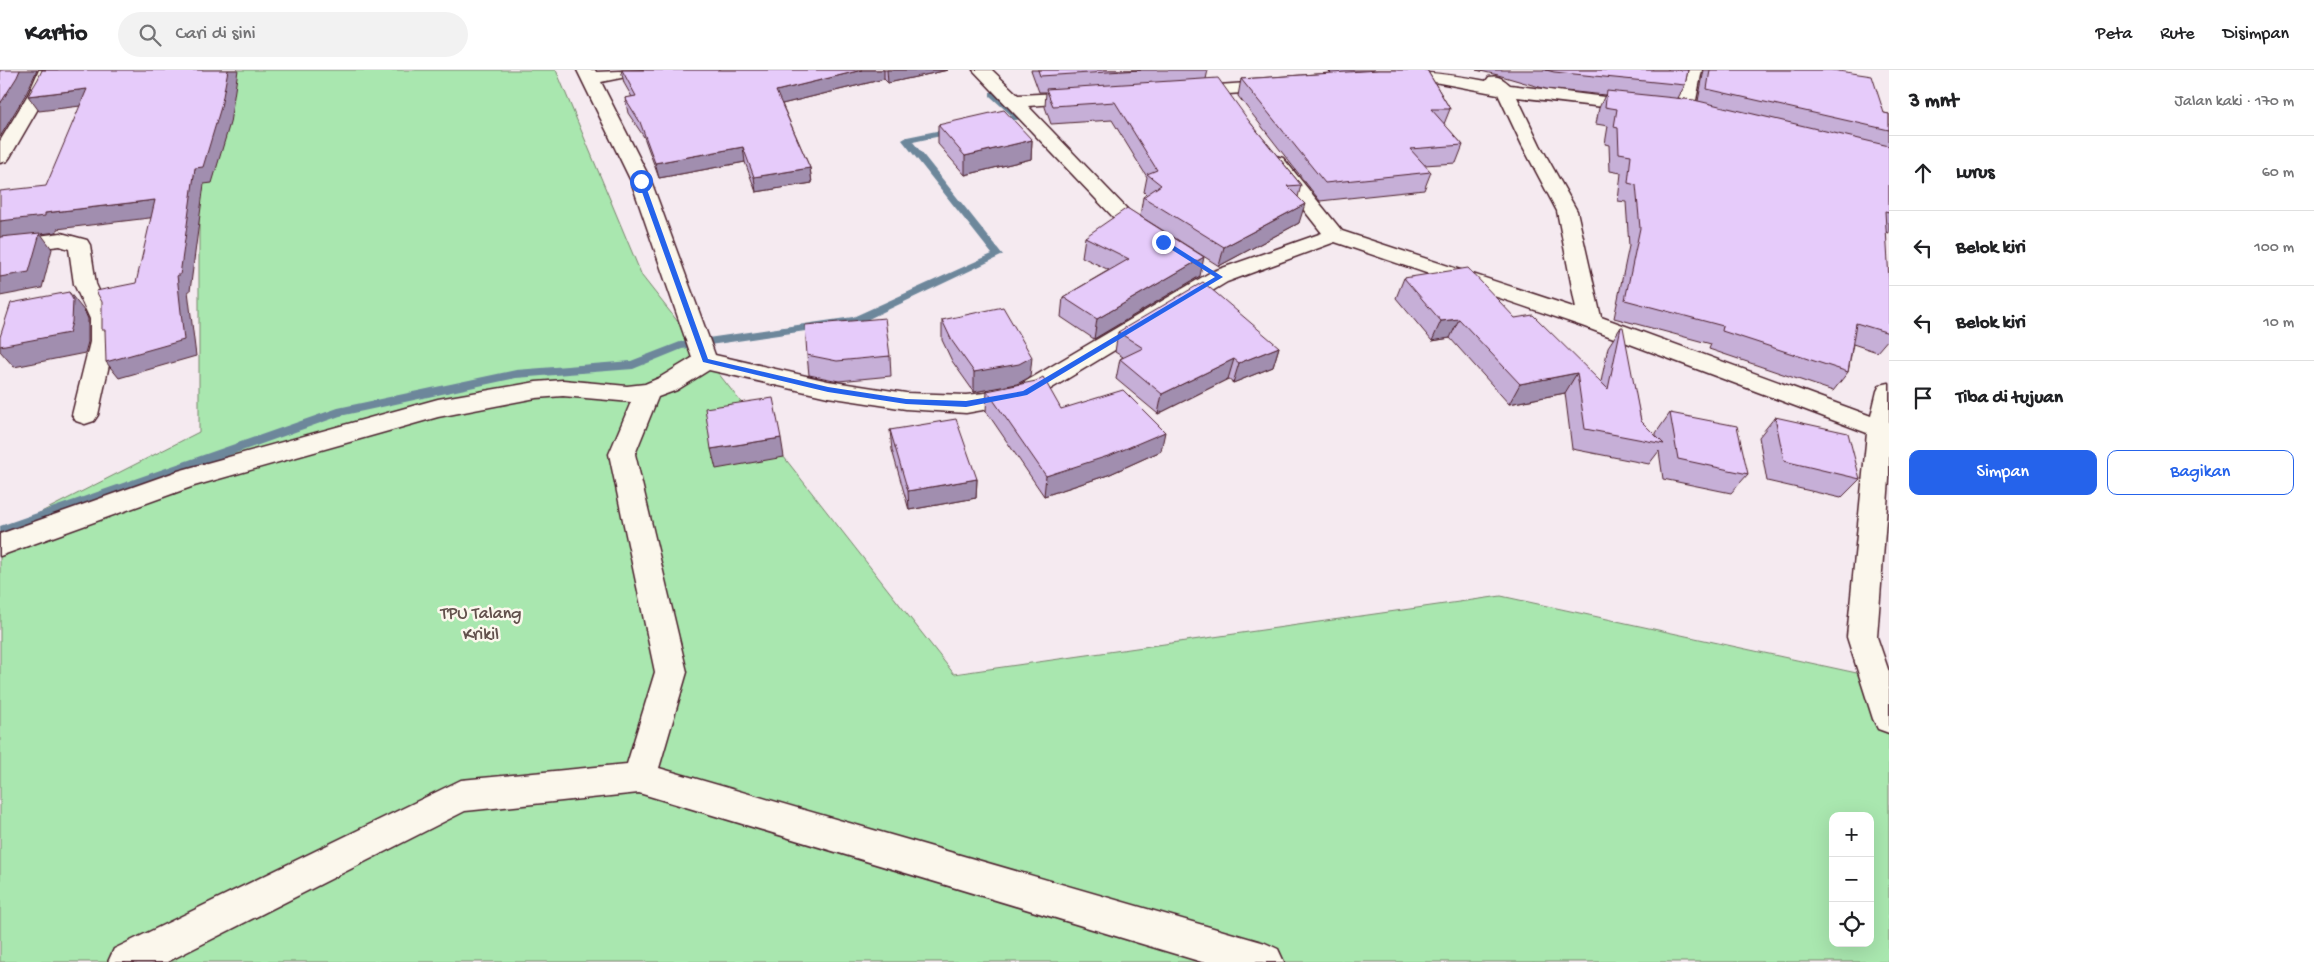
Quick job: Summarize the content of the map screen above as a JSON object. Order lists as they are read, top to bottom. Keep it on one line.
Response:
{"parks":["TPU Talang Krikil"],"page":{"header":"Kartio","search":"Cari di sini","nav":["Peta","Rute","Disimpan"],"heading":["3 mnt","Jalan kaki · 170 m"],"list":[["Lurus","60 m"],["Belok kiri","100 m"],["Belok kiri","10 m"],"Tiba di tujuan"],"buttons":["Simpan","Bagikan"],"map_buttons":["+","−"]}}
